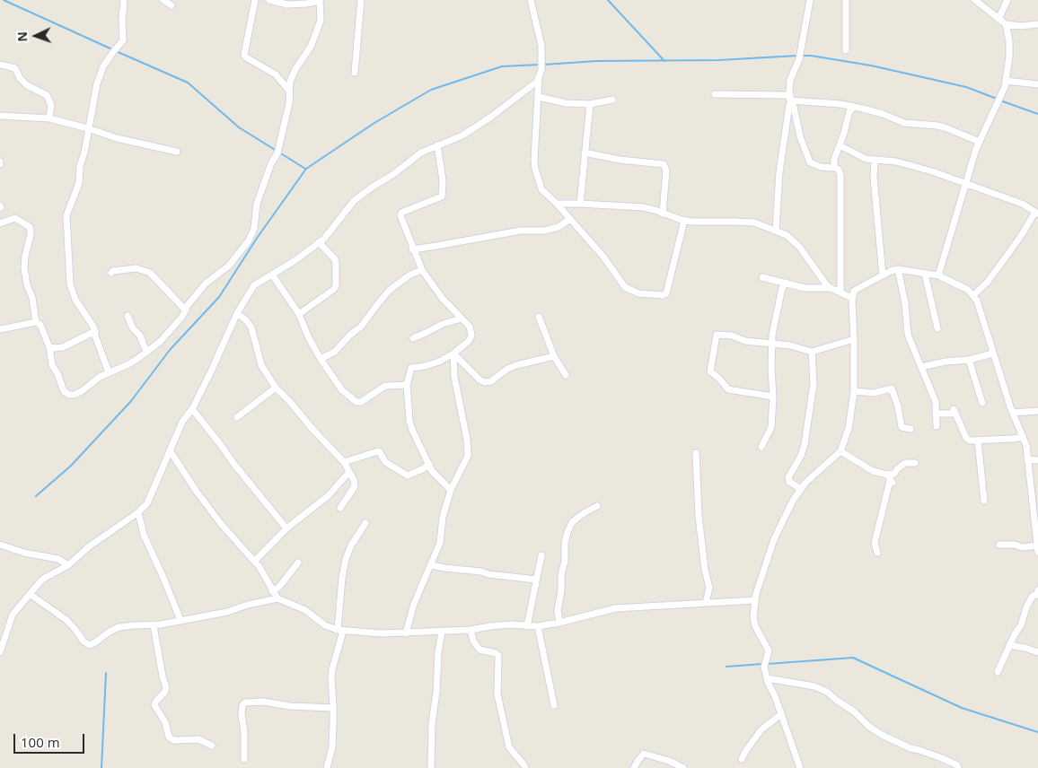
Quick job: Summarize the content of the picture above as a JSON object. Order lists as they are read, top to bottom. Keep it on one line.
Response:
{"scale_bar":"100 m","north":"left"}
